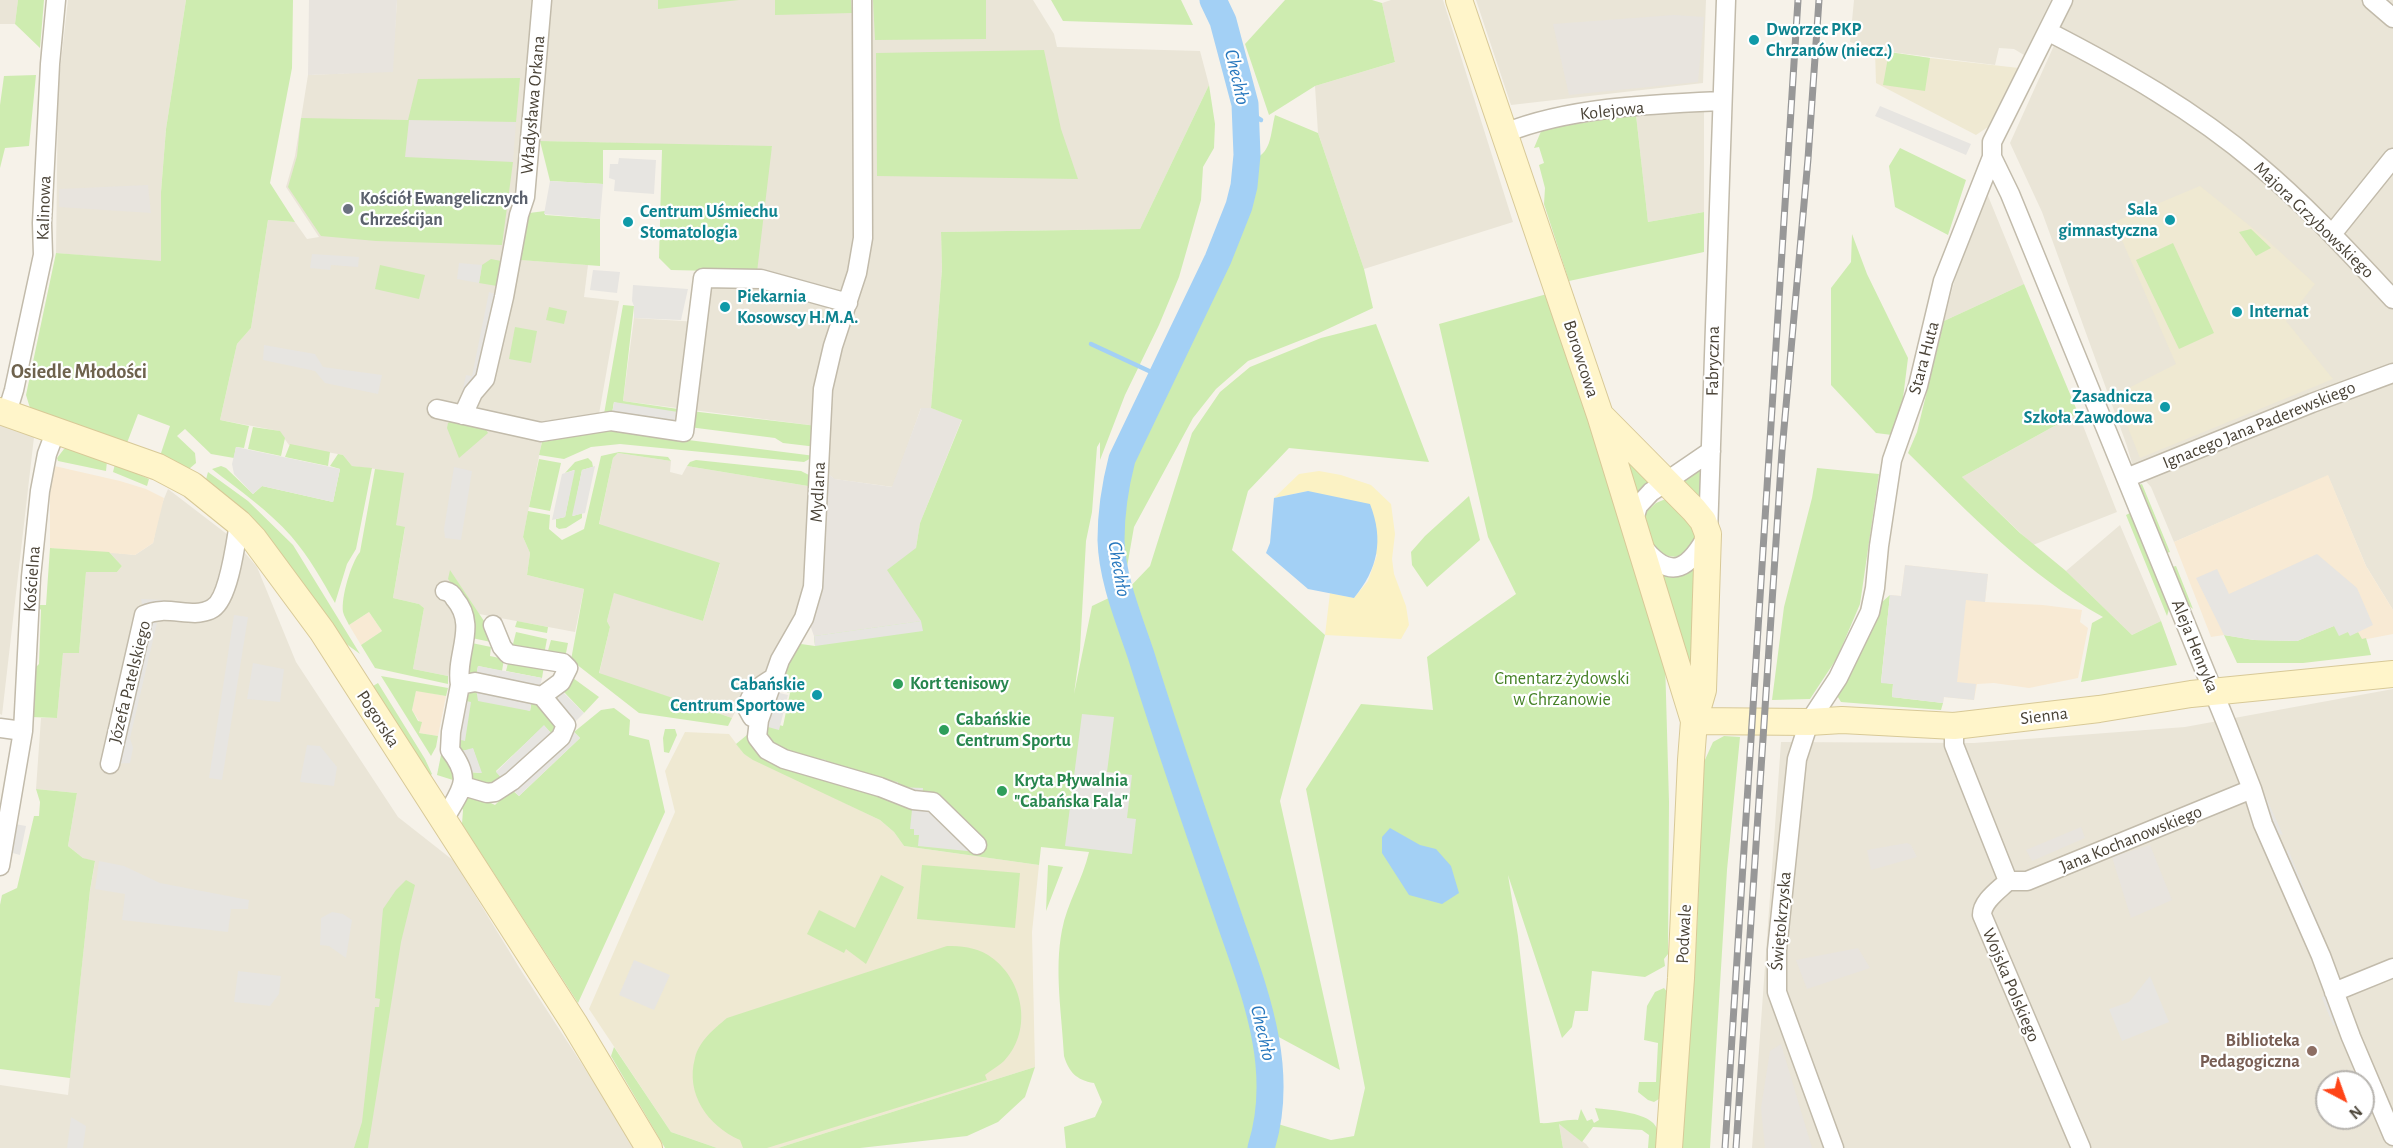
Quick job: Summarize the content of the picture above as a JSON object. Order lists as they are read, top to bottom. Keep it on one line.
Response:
{"streets":{"street":["Władysława Orkana","Kolejowa","Kalinowa","Majora Grzybowskiego","Stara Huta","Borowcowa","Fabryczna","Ignacego Jana Paderewskiego","Mydlana","Kościelna","Aleja Henryka","Józefa Patelskiego","Sienna","Pogorska","Jana Kochanowskiego","Świętokrzyska","Podwale","Wojska Polskiego"]},"crossings":[["Kolejowa","Borowcowa"],["Kolejowa","Fabryczna"],["Kalinowa","Pogorska"],["Majora Grzybowskiego","Stara Huta"],["Stara Huta","Aleja Henryka"],["Stara Huta","Sienna"],["Stara Huta","Świętokrzyska"],["Borowcowa","Fabryczna"],["Borowcowa","Sienna"],["Borowcowa","Podwale"],["Fabryczna","Sienna"],["Fabryczna","Podwale"],["Ignacego Jana Paderewskiego","Aleja Henryka"],["Kościelna","Pogorska"],["Aleja Henryka","Sienna"],["Aleja Henryka","Jana Kochanowskiego"],["Józefa Patelskiego","Pogorska"],["Sienna","Świętokrzyska"],["Sienna","Podwale"],["Jana Kochanowskiego","Wojska Polskiego"]],"districts":["Osiedle Młodości"],"water":["Chechło"],"parks":["Cmentarz żydowski w Chrzanowie"],"places":["Dworzec PKP Chrzanów (niecz.)","Kościół Ewangelicznych Chrześcijan","Sala gimnastyczna","Centrum Uśmiechu Stomatologia","Piekarnia Kosowscy H.M.A.","Internat","Zasadnicza Szkoła Zawodowa","Kort tenisowy","Cabańskie Centrum Sportowe","Cabańskie Centrum Sportu","Kryta Pływalnia \"Cabańska Fala\"","Biblioteka Pedagogiczna"],"north":"bottom right"}
